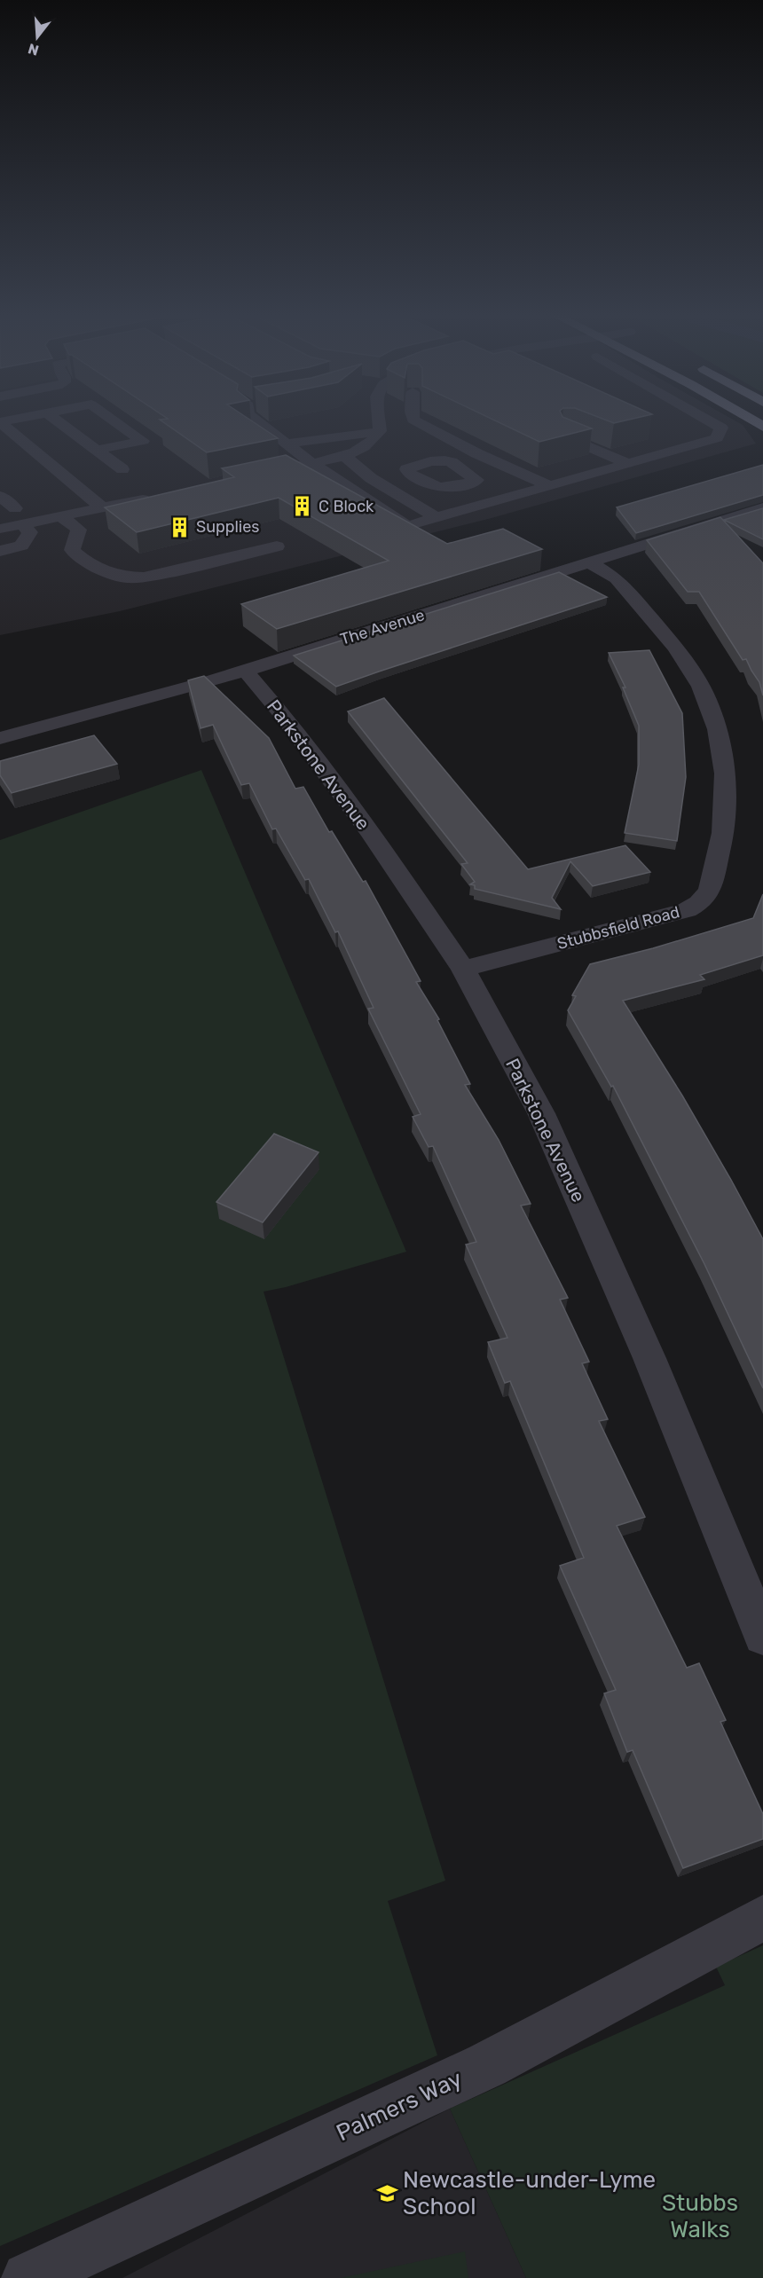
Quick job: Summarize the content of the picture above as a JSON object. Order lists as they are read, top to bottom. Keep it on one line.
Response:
{"streets":{"street":["The Avenue","Parkstone Avenue","Stubbsfield Road","Palmers Way"]},"crossings":[["The Avenue","Parkstone Avenue"],["The Avenue","Stubbsfield Road"],["Parkstone Avenue","Stubbsfield Road"]],"parks":["Stubbs Walks"],"places":{"building":["C Block","Supplies"],"school or university":["Newcastle-under-Lyme School"]},"north":"bottom"}
